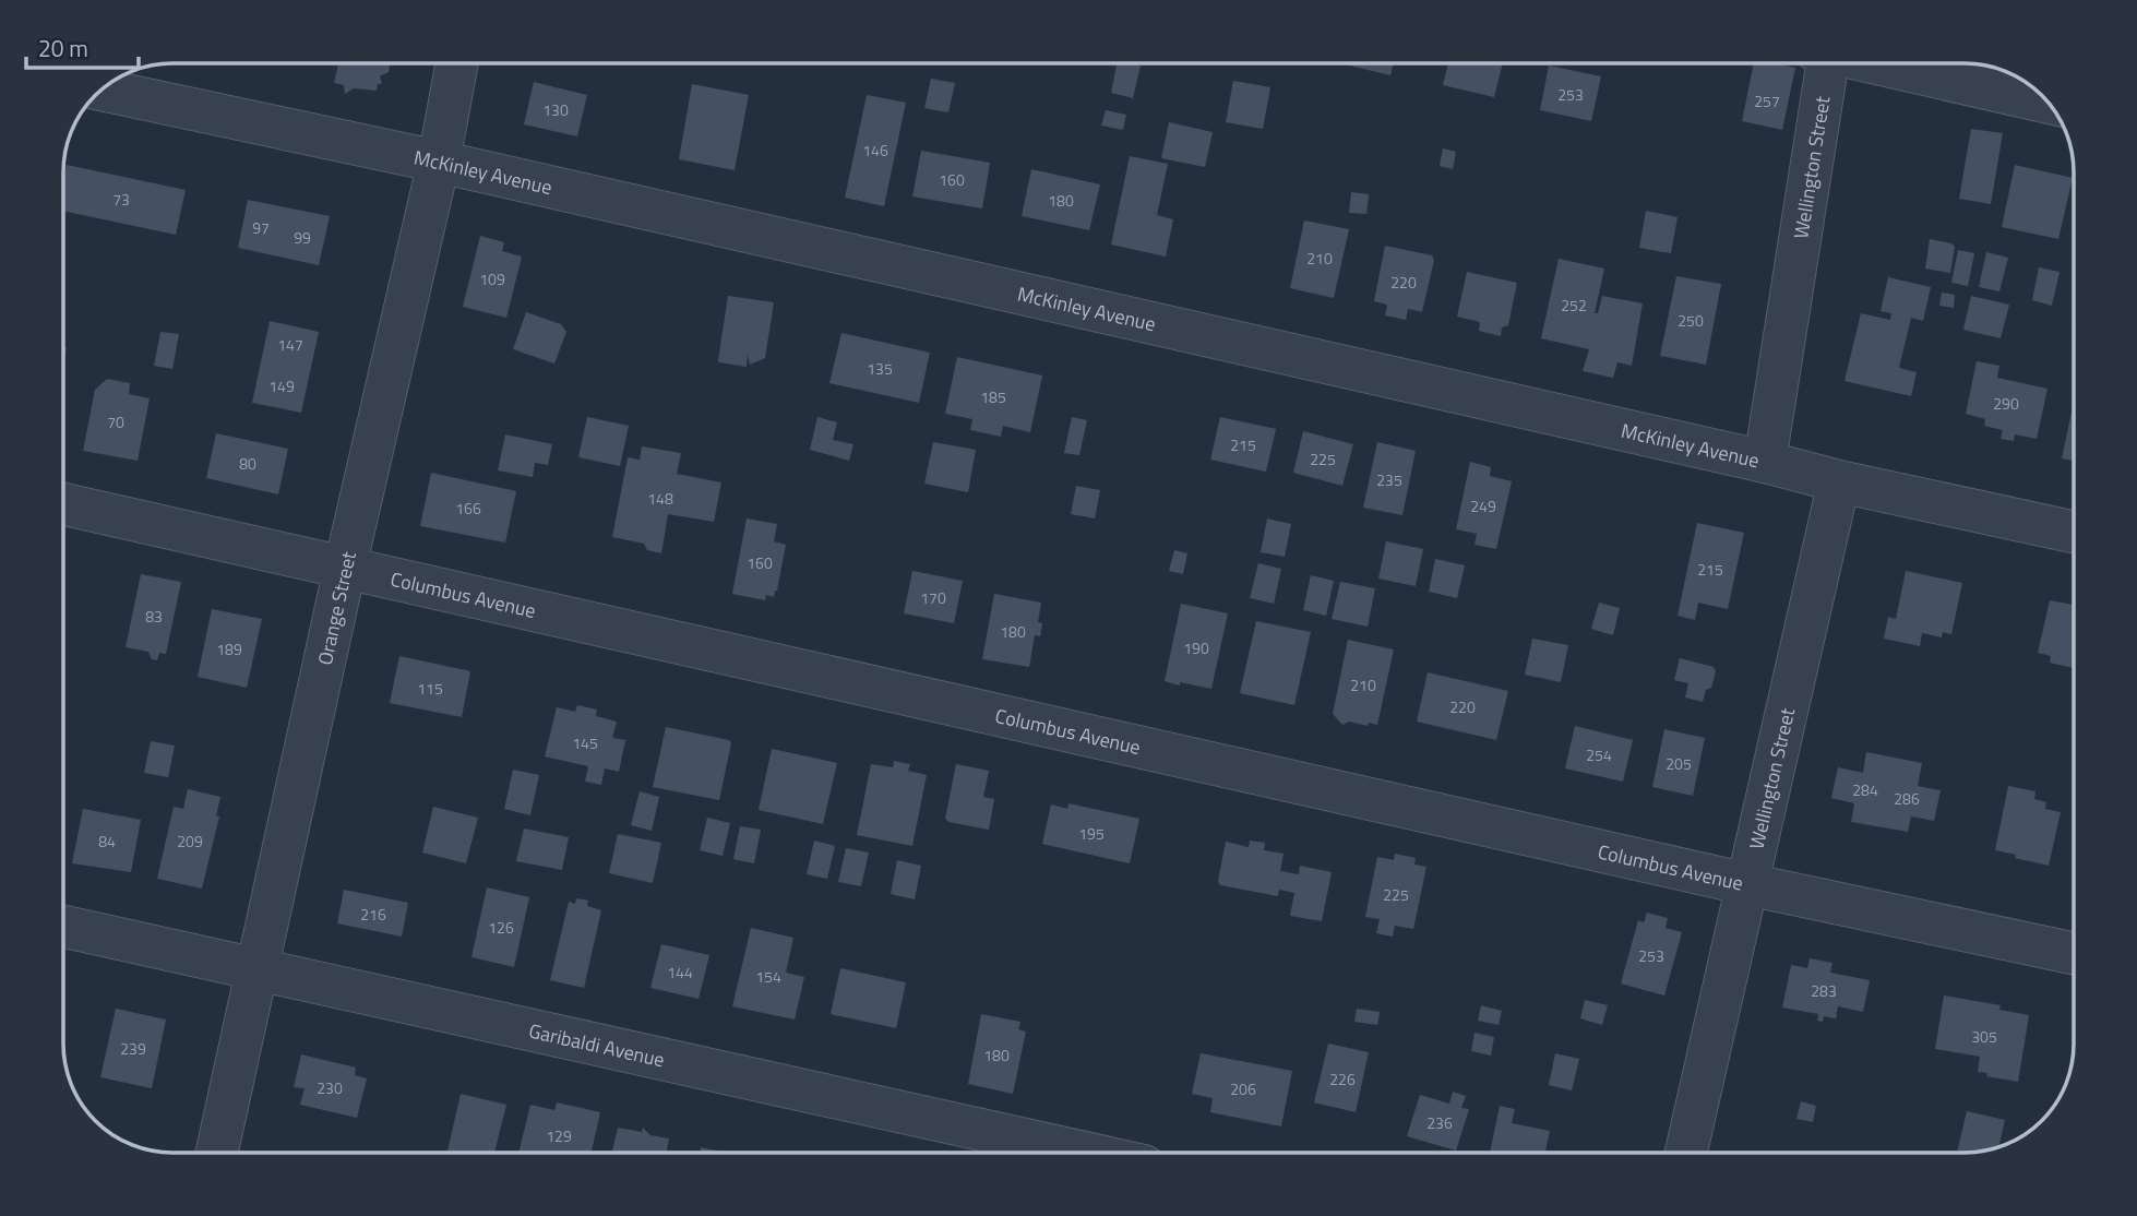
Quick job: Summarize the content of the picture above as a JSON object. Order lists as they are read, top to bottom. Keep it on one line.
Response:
{"streets":{"street":["Wellington Street","McKinley Avenue","Columbus Avenue","Orange Street","Garibaldi Avenue"]},"crossings":[["Wellington Street","McKinley Avenue"],["Wellington Street","Columbus Avenue"],["McKinley Avenue","Orange Street"],["Columbus Avenue","Orange Street"],["Orange Street","Garibaldi Avenue"]],"house_numbers":["253","257","130","146","160","73","180","97","99","210","109","220","252","250","147","135","149","185","290","70","215","225","80","235","148","249","166","160","215","170","83","180","190","189","210","115","220","145","254","205","284","286","195","84","209","225","216","126","253","144","154","283","305","239","180","226","230","206","236","129"],"scale_bar":"20 m"}
